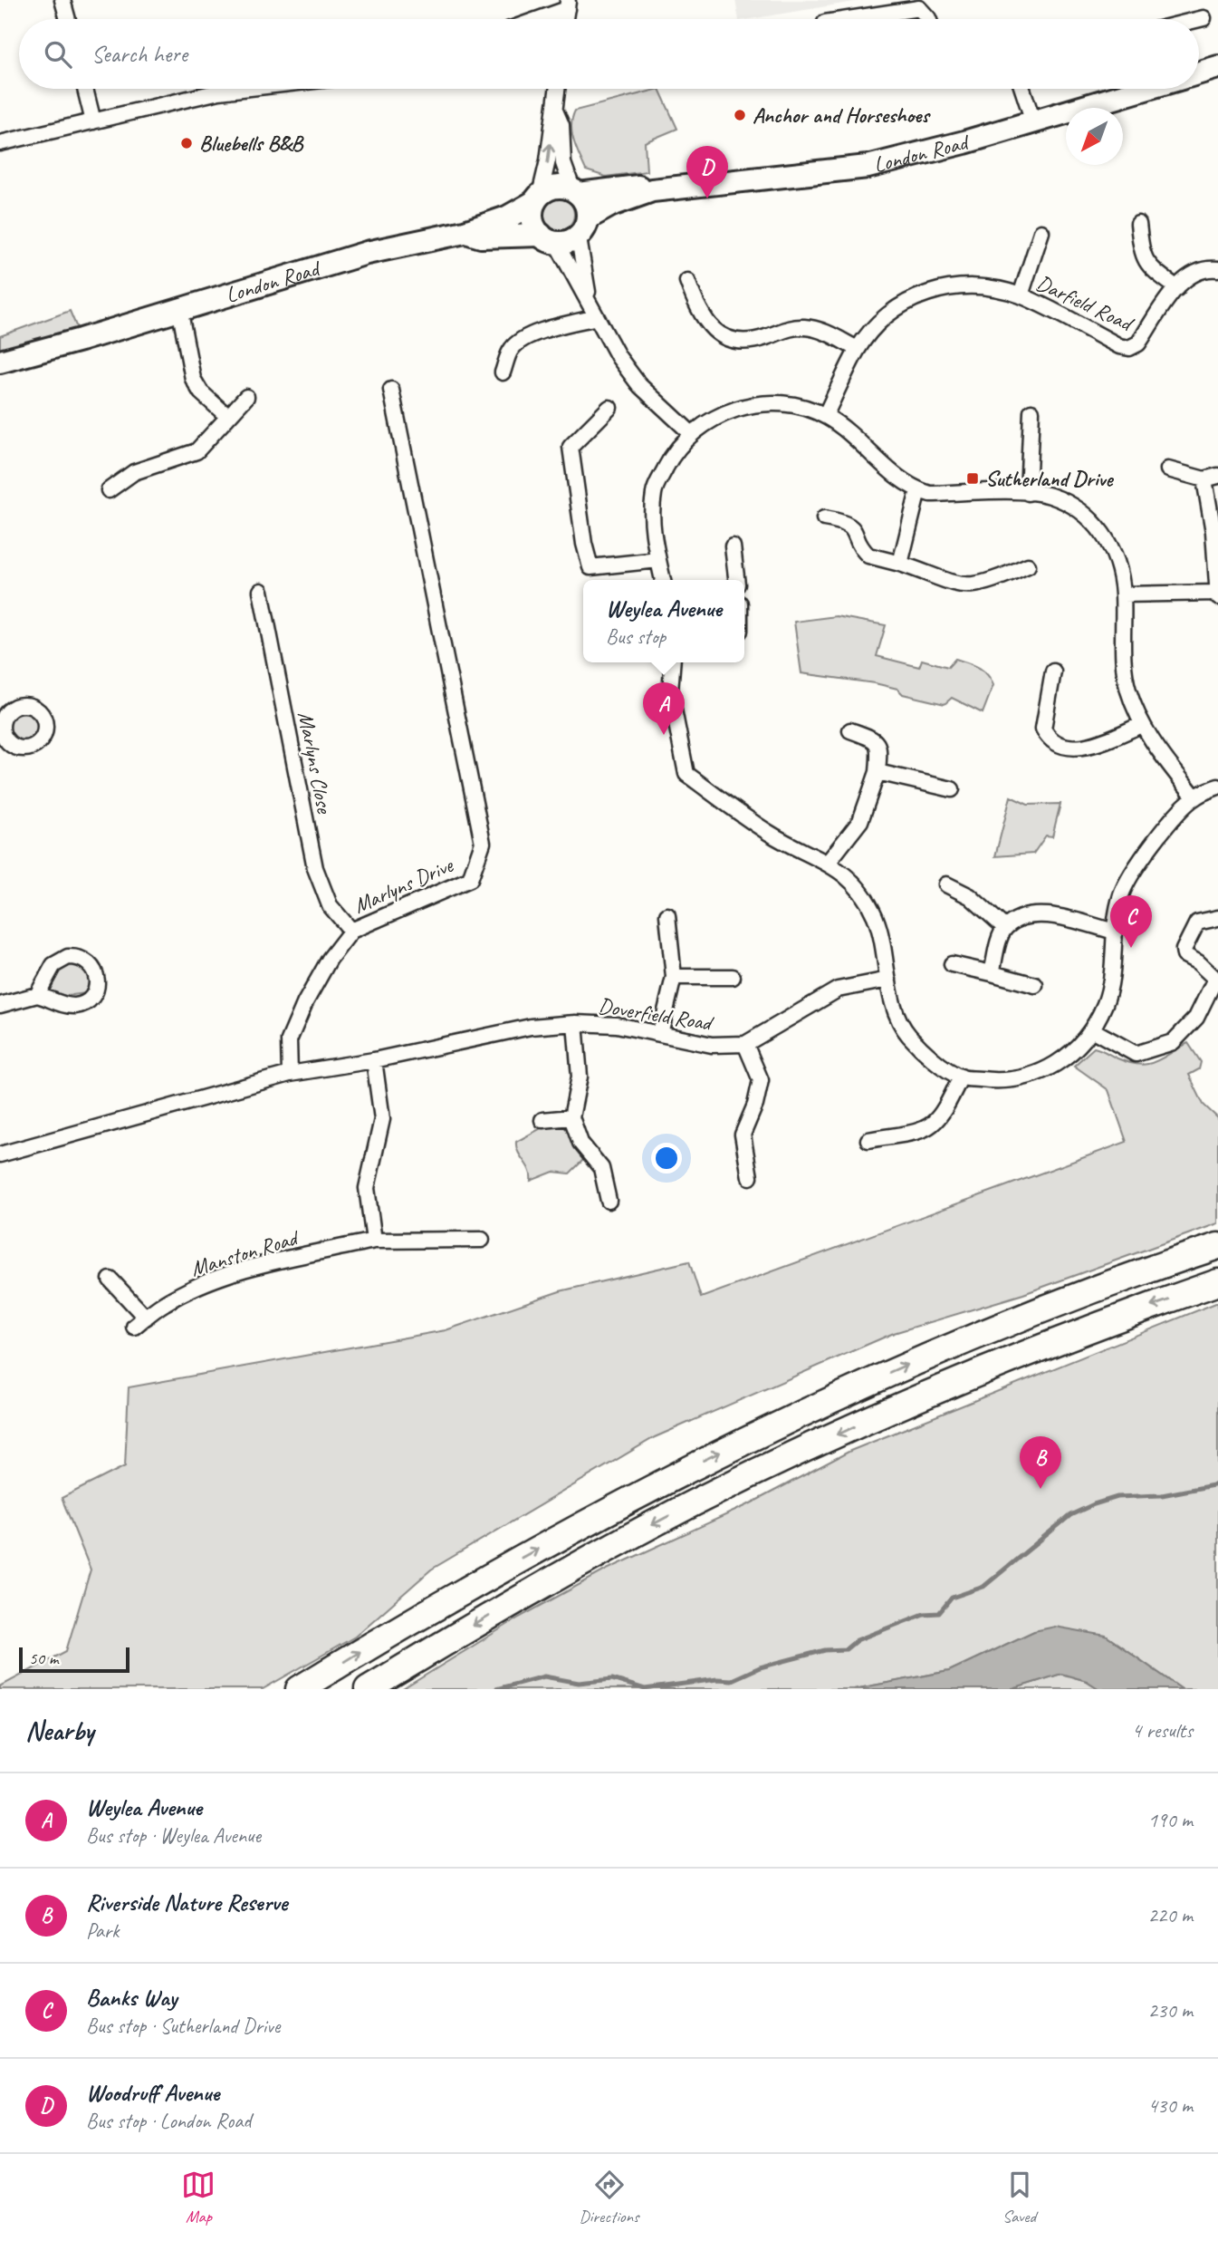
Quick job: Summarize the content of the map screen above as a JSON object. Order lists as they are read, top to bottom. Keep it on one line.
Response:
{"streets":{"main road":["London Road"],"street":["Darfield Road","Marlyns Close","Marlyns Drive","Doverfield Road","Manston Road"]},"crossings":[["Marlyns Close","Marlyns Drive"],["Marlyns Drive","Doverfield Road"]],"places":{"other":["Anchor and Horseshoes","Bluebells B&B"],"transit":["Sutherland Drive"]},"scale_bar":"50 m","north":"bottom left","page":{"search":"Search here","pins":["D","A","C","B"],"popup":["Weylea Avenue","Bus stop"],"scale":"50 m","heading":["Nearby","4 results"],"list":[{"mark":"A","name":"Weylea Avenue","note":"Bus stop · Weylea Avenue","value":"190 m"},{"mark":"B","name":"Riverside Nature Reserve","note":"Park","value":"220 m"},{"mark":"C","name":"Banks Way","note":"Bus stop · Sutherland Drive","value":"230 m"},{"mark":"D","name":"Woodruff Avenue","note":"Bus stop · London Road","value":"430 m"}],"nav":["Map","Directions","Saved"]}}
